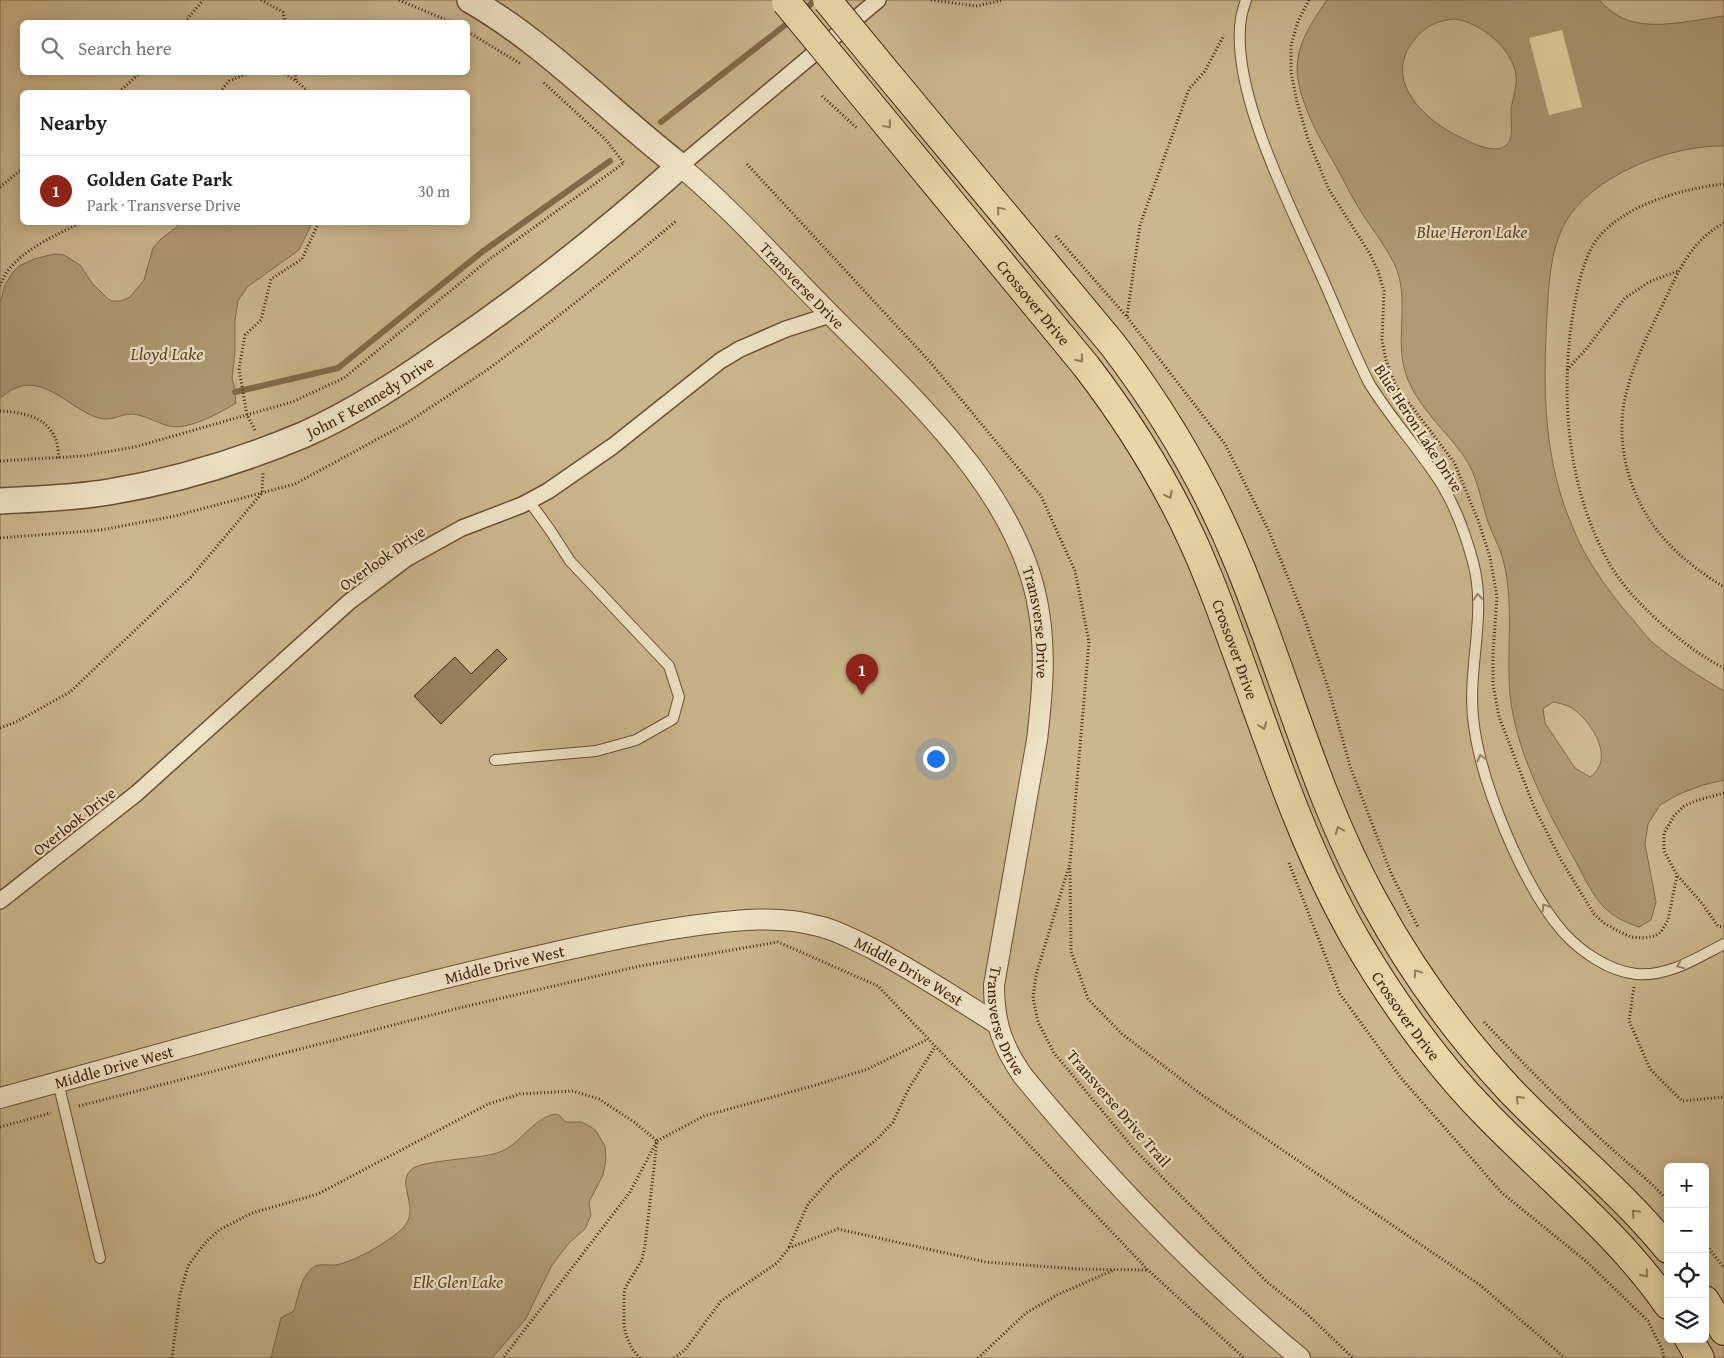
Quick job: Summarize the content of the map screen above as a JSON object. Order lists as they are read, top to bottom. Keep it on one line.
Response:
{"streets":{"highway":["Crossover Drive"],"street":["Transverse Drive","John F Kennedy Drive","Overlook Drive","Middle Drive West"],"lane":["Blue Heron Lake Drive"],"path":["Transverse Drive Trail"]},"crossings":[["Transverse Drive","John F Kennedy Drive"],["Transverse Drive","Overlook Drive"],["Transverse Drive","Middle Drive West"]],"one_way":["Blue Heron Lake Drive"],"water":["Blue Heron Lake","Lloyd Lake","Elk Glen Lake"],"page":{"search":"Search here","heading":"Nearby","list":[{"mark":"1","name":"Golden Gate Park","note":"Park · Transverse Drive","value":"30 m"}],"pins":"1","map_buttons":["+","−"]}}
